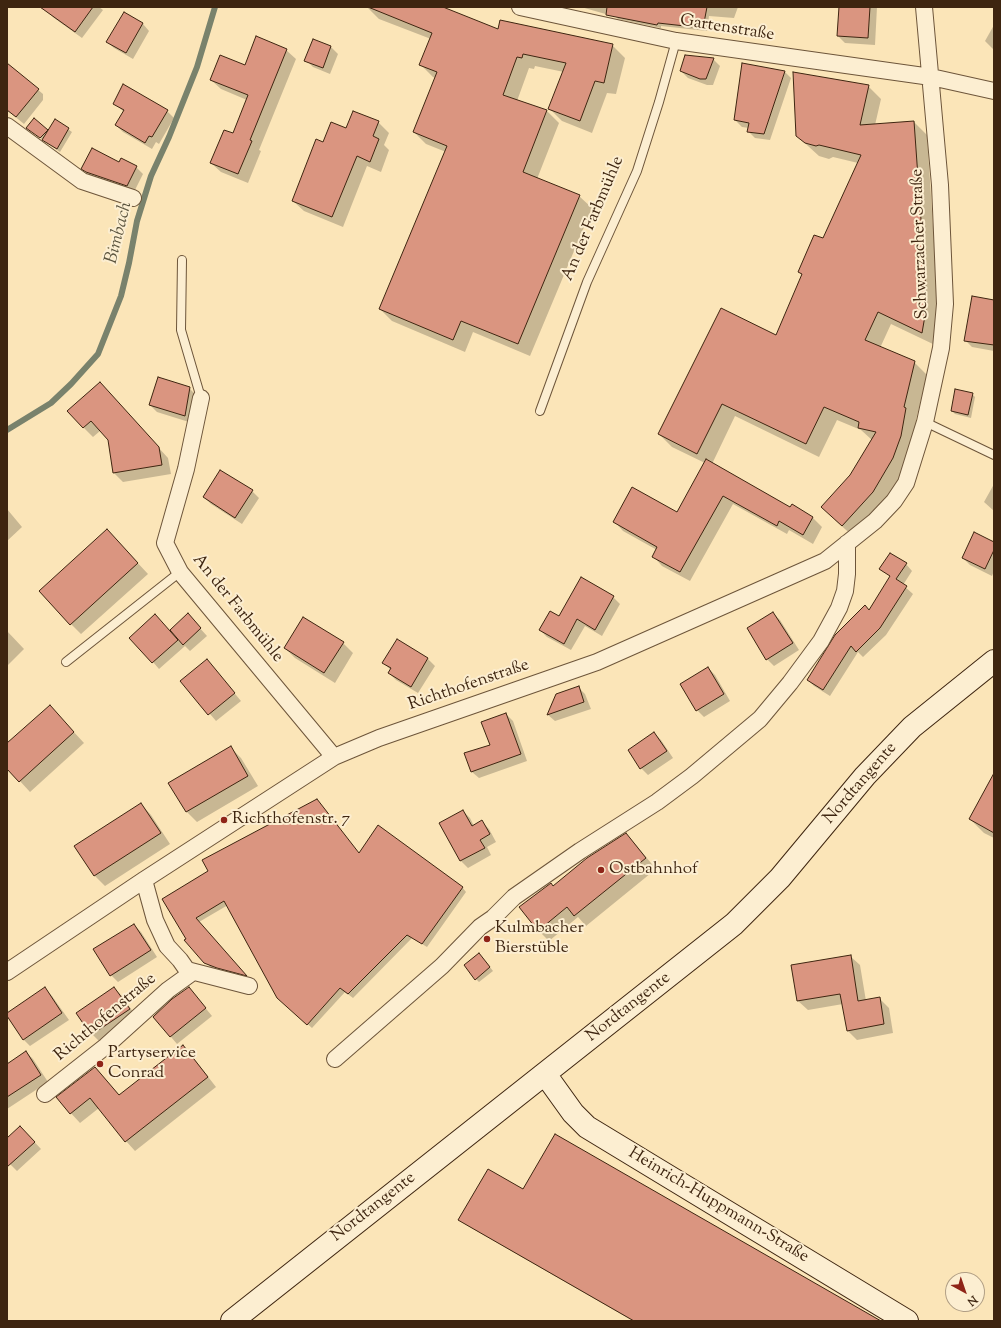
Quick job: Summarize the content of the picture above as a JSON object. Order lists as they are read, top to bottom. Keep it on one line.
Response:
{"streets":{"main road":["Nordtangente","Heinrich-Huppmann-Straße"],"street":["Gartenstraße","An der Farbmühle","Schwarzacher Straße","Richthofenstraße"]},"crossings":[["Gartenstraße","An der Farbmühle"],["Gartenstraße","Schwarzacher Straße"],["An der Farbmühle","Richthofenstraße"],["Schwarzacher Straße","Richthofenstraße"],["Nordtangente","Heinrich-Huppmann-Straße"]],"water":["Bimbach"],"places":["Richthofenstr. 7","Ostbahnhof","Kulmbacher Bierstüble","Partyservice Conrad"],"north":"bottom right"}
